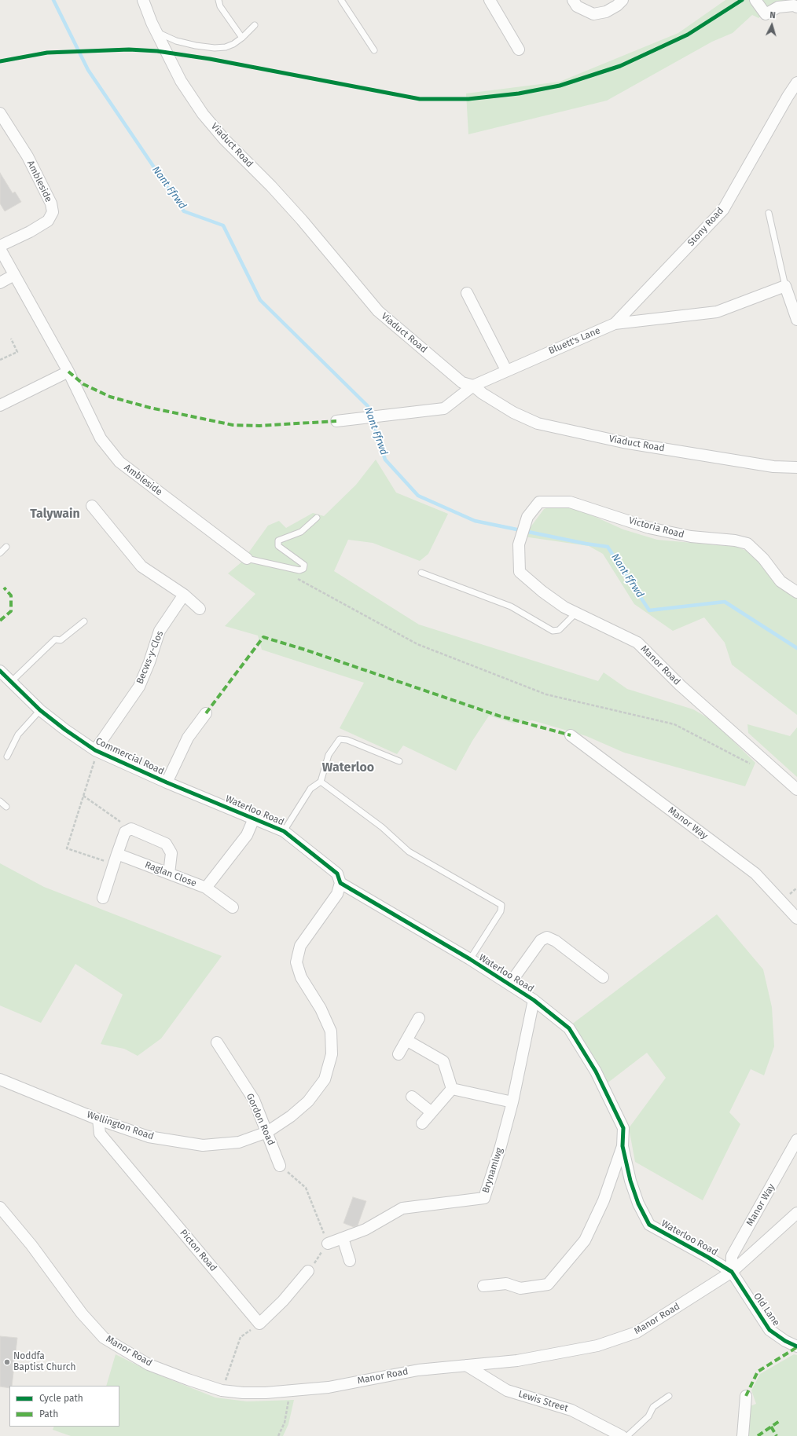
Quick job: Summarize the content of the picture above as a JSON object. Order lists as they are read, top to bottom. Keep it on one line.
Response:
{"streets":{"street":["Viaduct Road","Ambleside","Stony Road","Bluett's Lane","Victoria Road","Becws-y-Clos","Manor Road","Commercial Road","Waterloo Road","Manor Way","Raglan Close","Gordon Road","Wellington Road","Brynamlwg","Picton Road","Old Lane","Lewis Street"]},"crossings":[["Viaduct Road","Bluett's Lane"],["Stony Road","Bluett's Lane"],["Victoria Road","Manor Road"],["Becws-y-Clos","Commercial Road"],["Manor Road","Waterloo Road"],["Manor Road","Manor Way"],["Manor Road","Old Lane"],["Manor Road","Lewis Street"],["Commercial Road","Waterloo Road"],["Waterloo Road","Manor Way"],["Waterloo Road","Raglan Close"],["Waterloo Road","Wellington Road"],["Waterloo Road","Brynamlwg"],["Waterloo Road","Old Lane"],["Manor Way","Old Lane"],["Gordon Road","Wellington Road"],["Wellington Road","Picton Road"]],"districts":["Talywain","Waterloo"],"water":["Nant Ffrwd"],"places":["Noddfa Baptist Church"],"legend":["Cycle path","Path"],"north":"top"}
